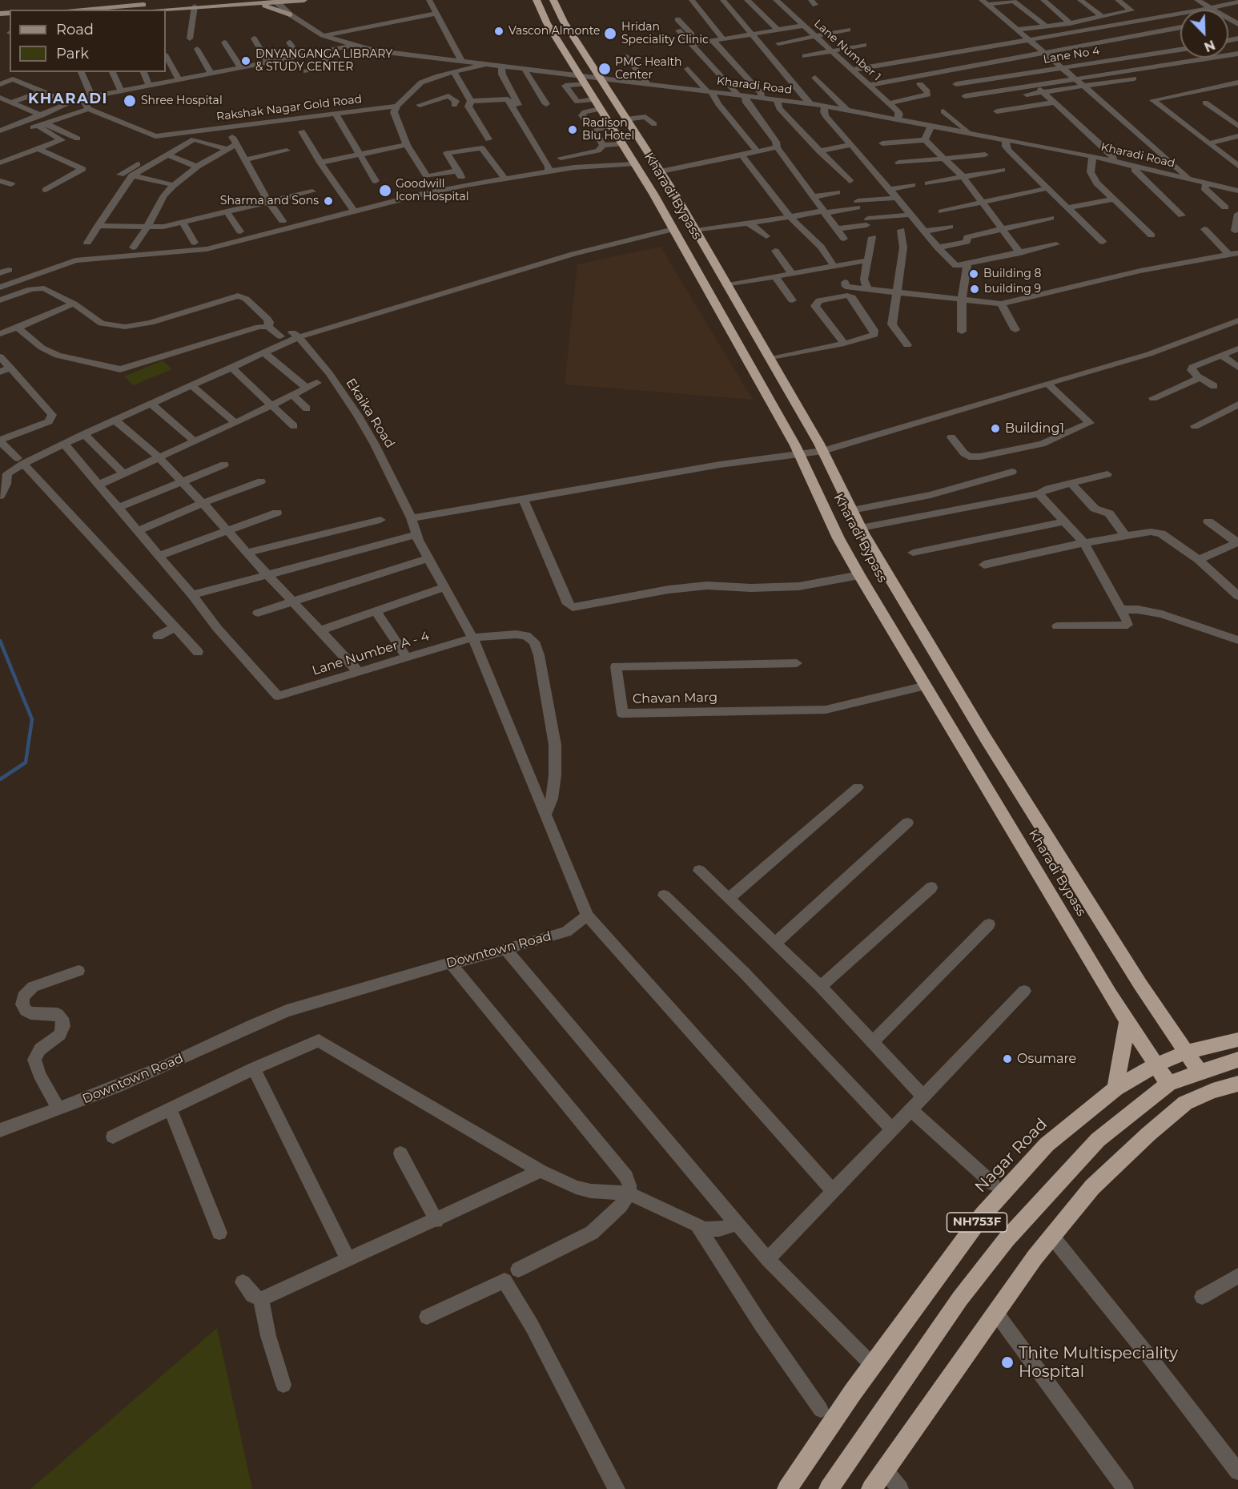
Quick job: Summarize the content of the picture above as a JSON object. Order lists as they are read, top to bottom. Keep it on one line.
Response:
{"streets":{"highway":["Kharadi Bypass","Nagar Road","NH753F"],"street":["Lane Number 1","Lane No 4","Kharadi Road","Rakshak Nagar Gold Road","Ekaika Road","Lane Number A - 4","Chavan Marg","Downtown Road"]},"crossings":[["Lane Number 1","Kharadi Road"],["Kharadi Road","Kharadi Bypass"],["Kharadi Bypass","Chavan Marg"],["Kharadi Bypass","Nagar Road"]],"districts":["KHARADI"],"places":["Vascon Almonte","Hridan Speciality Clinic","DNYANGANGA LIBRARY & STUDY CENTER","PMC Health Center","Shree Hospital","Radison Blu Hotel","Goodwill Icon Hospital","Sharma and Sons","Building 8","building 9","Building1","Osumare","Thite Multispeciality Hospital"],"legend":["Road","Park"],"north":"bottom right"}
